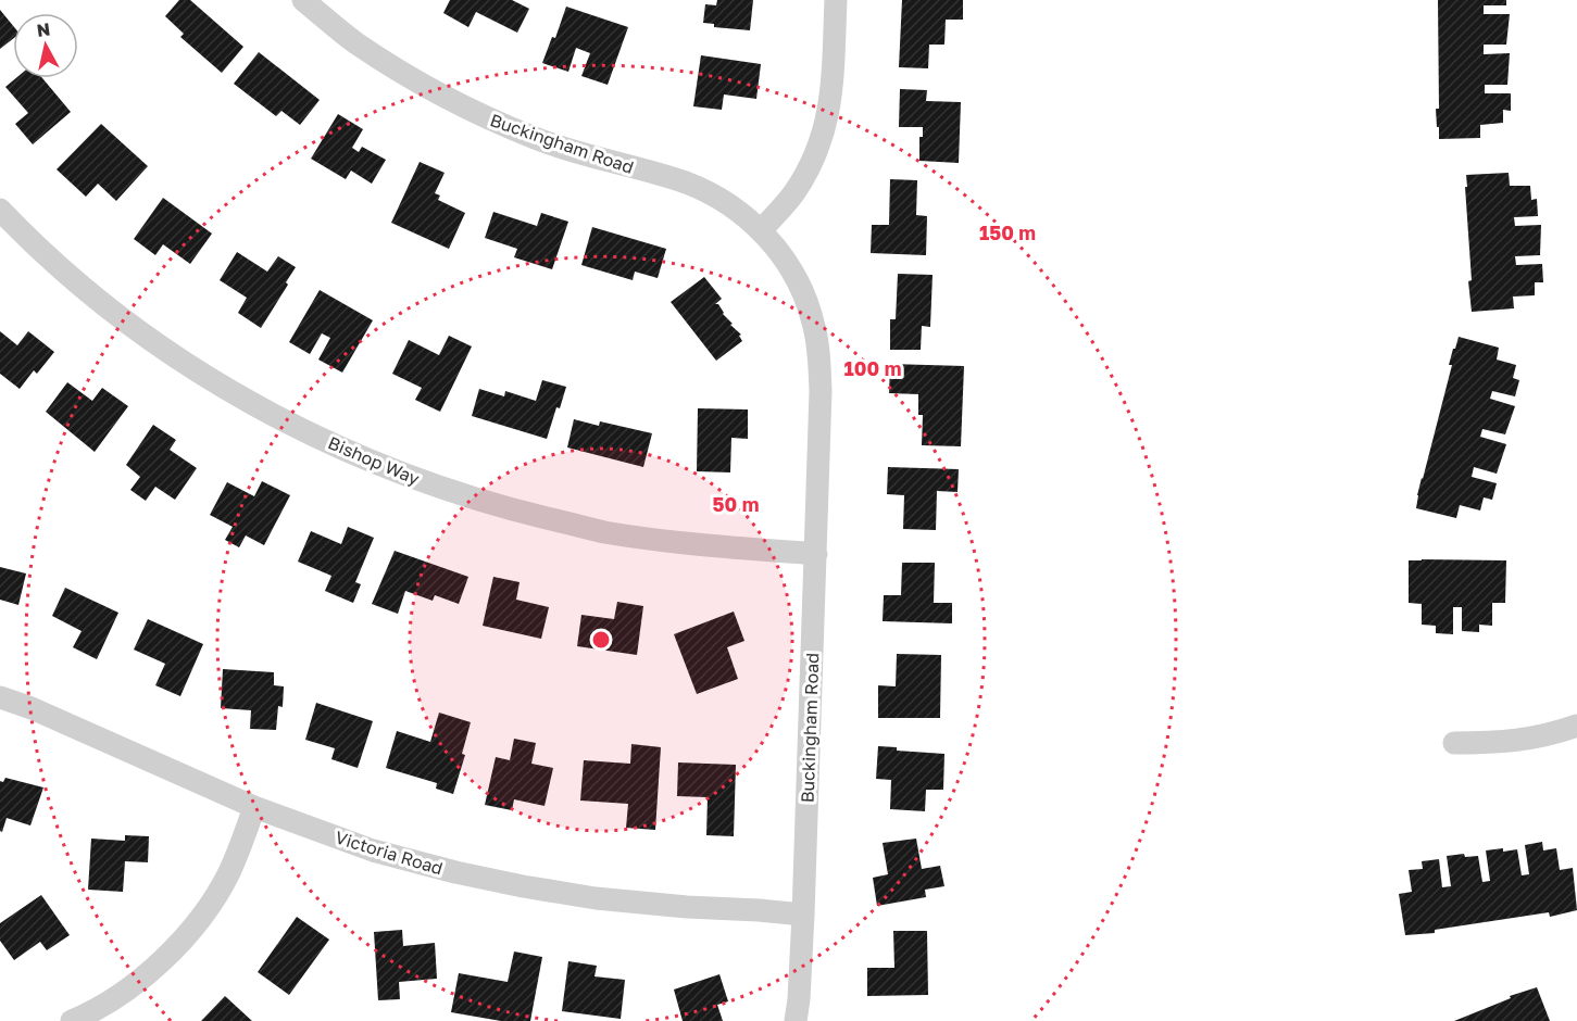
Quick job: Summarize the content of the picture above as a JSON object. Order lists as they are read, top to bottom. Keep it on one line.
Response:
{"streets":{"street":["Buckingham Road","Bishop Way","Victoria Road"]},"crossings":[["Buckingham Road","Bishop Way"],["Buckingham Road","Victoria Road"]],"north":"top","rings":["150 m","100 m","50 m"]}
